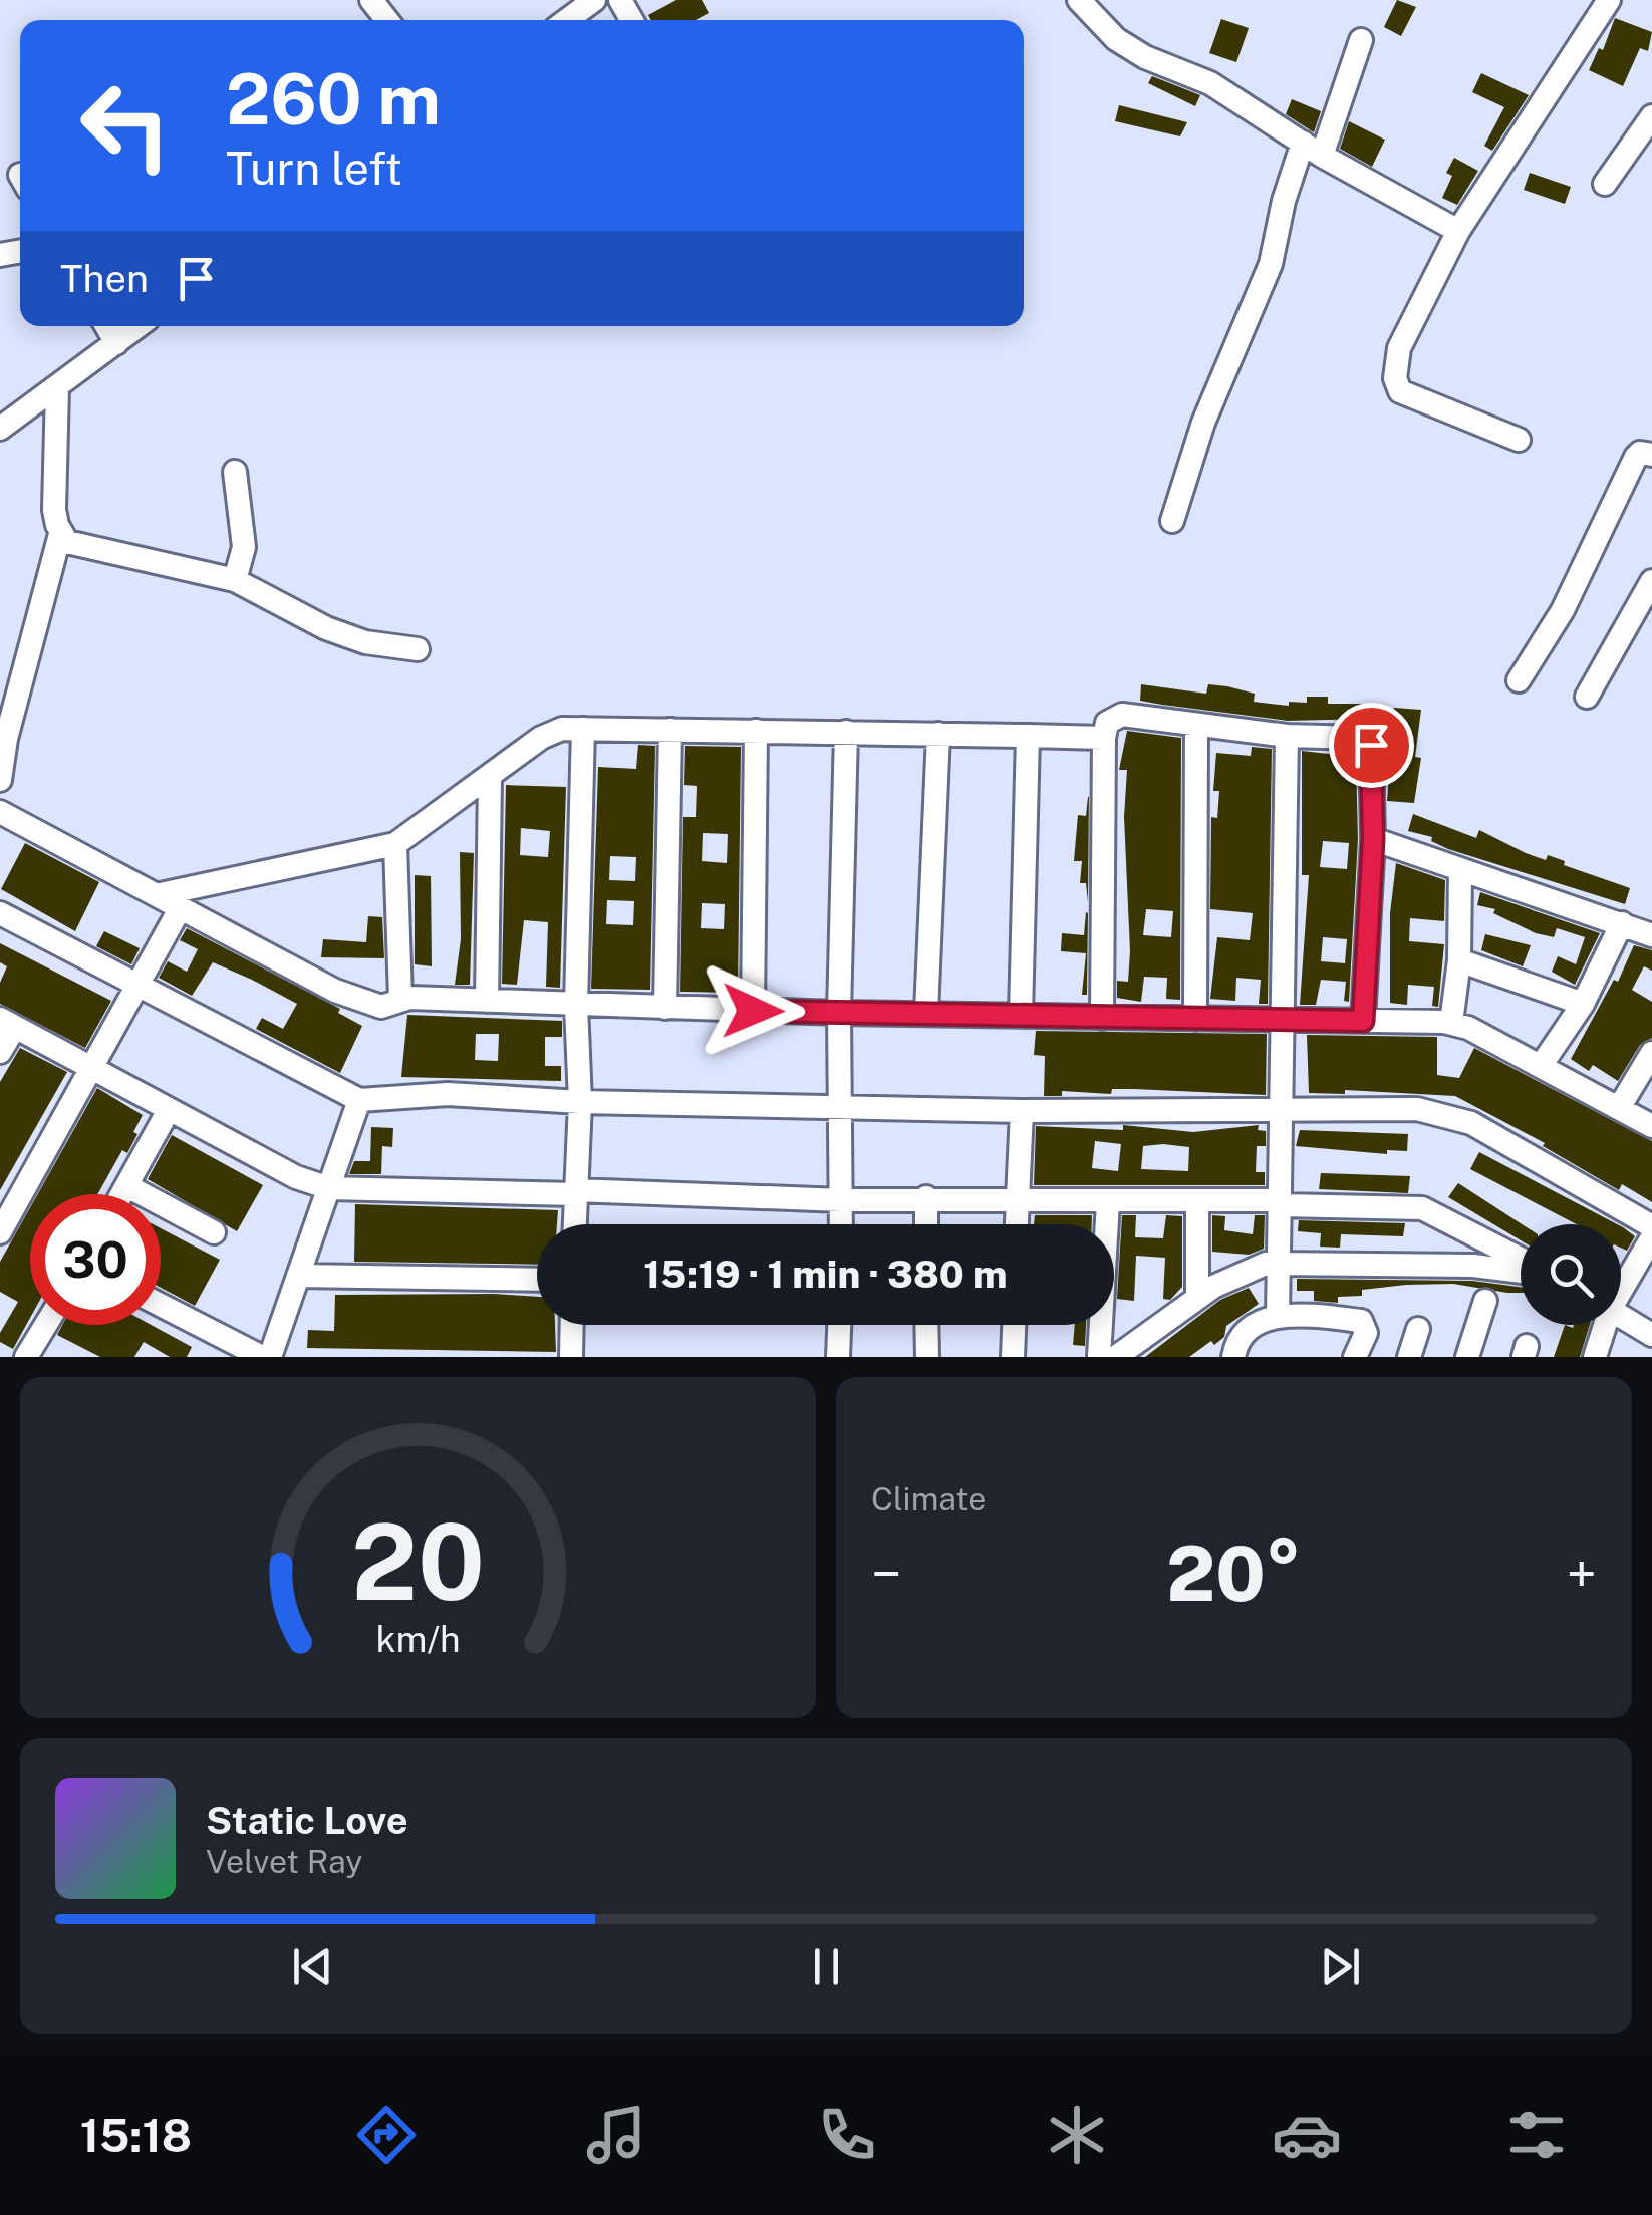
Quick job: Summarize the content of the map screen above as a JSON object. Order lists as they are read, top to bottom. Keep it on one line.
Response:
{"page":{"turn":["260 m","Turn left"],"then":"Then","limit":"30","trip":"15:19 · 1 min · 380 m","tile":"Climate","heat":["−","20°","+"],"song":["Static Love","Velvet Ray"],"tabs":"15:18","gauge":["20","km/h"]}}
